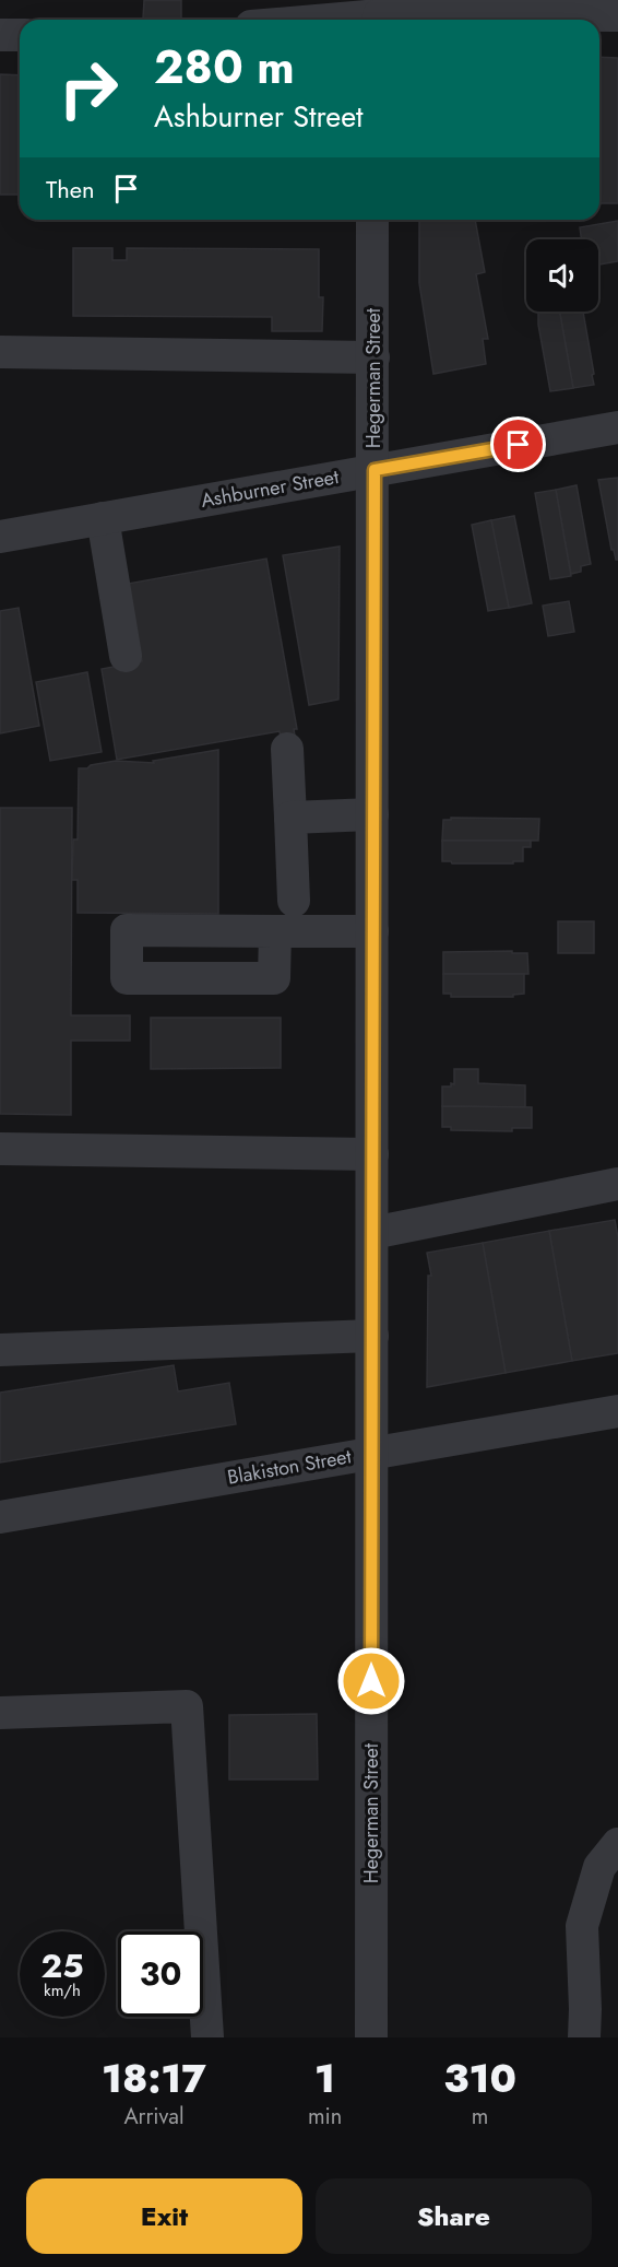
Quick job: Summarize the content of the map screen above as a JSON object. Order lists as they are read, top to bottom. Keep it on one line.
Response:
{"streets":{"street":["Hegerman Street","Ashburner Street","Blakiston Street"]},"crossings":[["Hegerman Street","Ashburner Street"],["Hegerman Street","Blakiston Street"]],"page":{"turn":["280 m","Ashburner Street"],"then":"Then","speed":"25 km/h","limit":"30","eta":["18:17","Arrival","1","min","310","m"],"buttons":["Exit","Share"]}}
